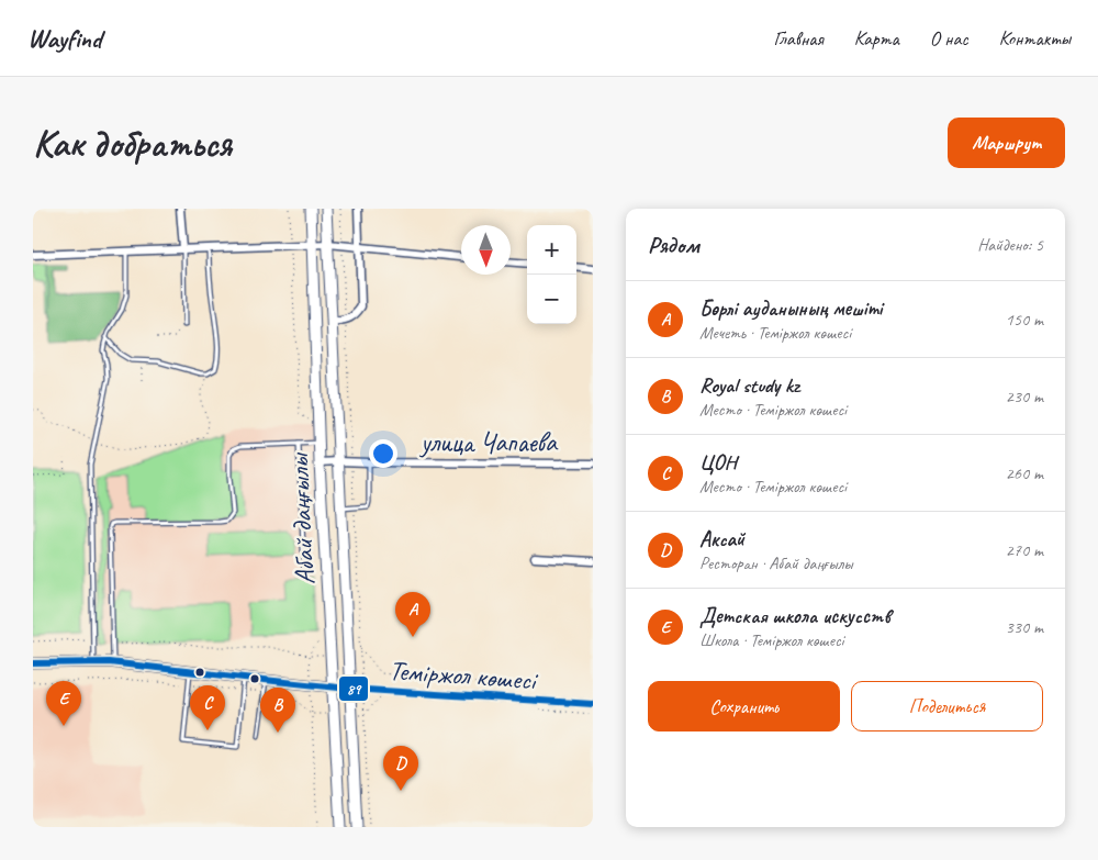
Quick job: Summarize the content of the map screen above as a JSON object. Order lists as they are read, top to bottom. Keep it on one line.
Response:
{"streets":{"street":["улица Чапаева","Абай даңғылы","Теміржол көшесі"]},"crossings":[["улица Чапаева","Абай даңғылы"],["Абай даңғылы","Теміржол көшесі"]],"lines":["transit line 89"],"north":"bottom","page":{"header":"Wayfind","nav":["Главная","Карта","О нас","Контакты"],"buttons":["Маршрут",["Сохранить","Поделиться"]],"title":"Как добраться","heading":["Рядом","Найдено: 5"],"map_buttons":["+","−"],"list":[{"mark":"A","name":"Бөрлі ауданының мешіті","note":"Мечеть · Теміржол көшесі","value":"150 m"},{"mark":"B","name":"Royal study kz","note":"Место · Теміржол көшесі","value":"230 m"},{"mark":"C","name":"ЦОН","note":"Место · Теміржол көшесі","value":"260 m"},{"mark":"D","name":"Аксай","note":"Ресторан · Абай даңғылы","value":"270 m"},{"mark":"E","name":"Детская школа искусств","note":"Школа · Теміржол көшесі","value":"330 m"}],"pins":["A","E","C","B","D"]}}
